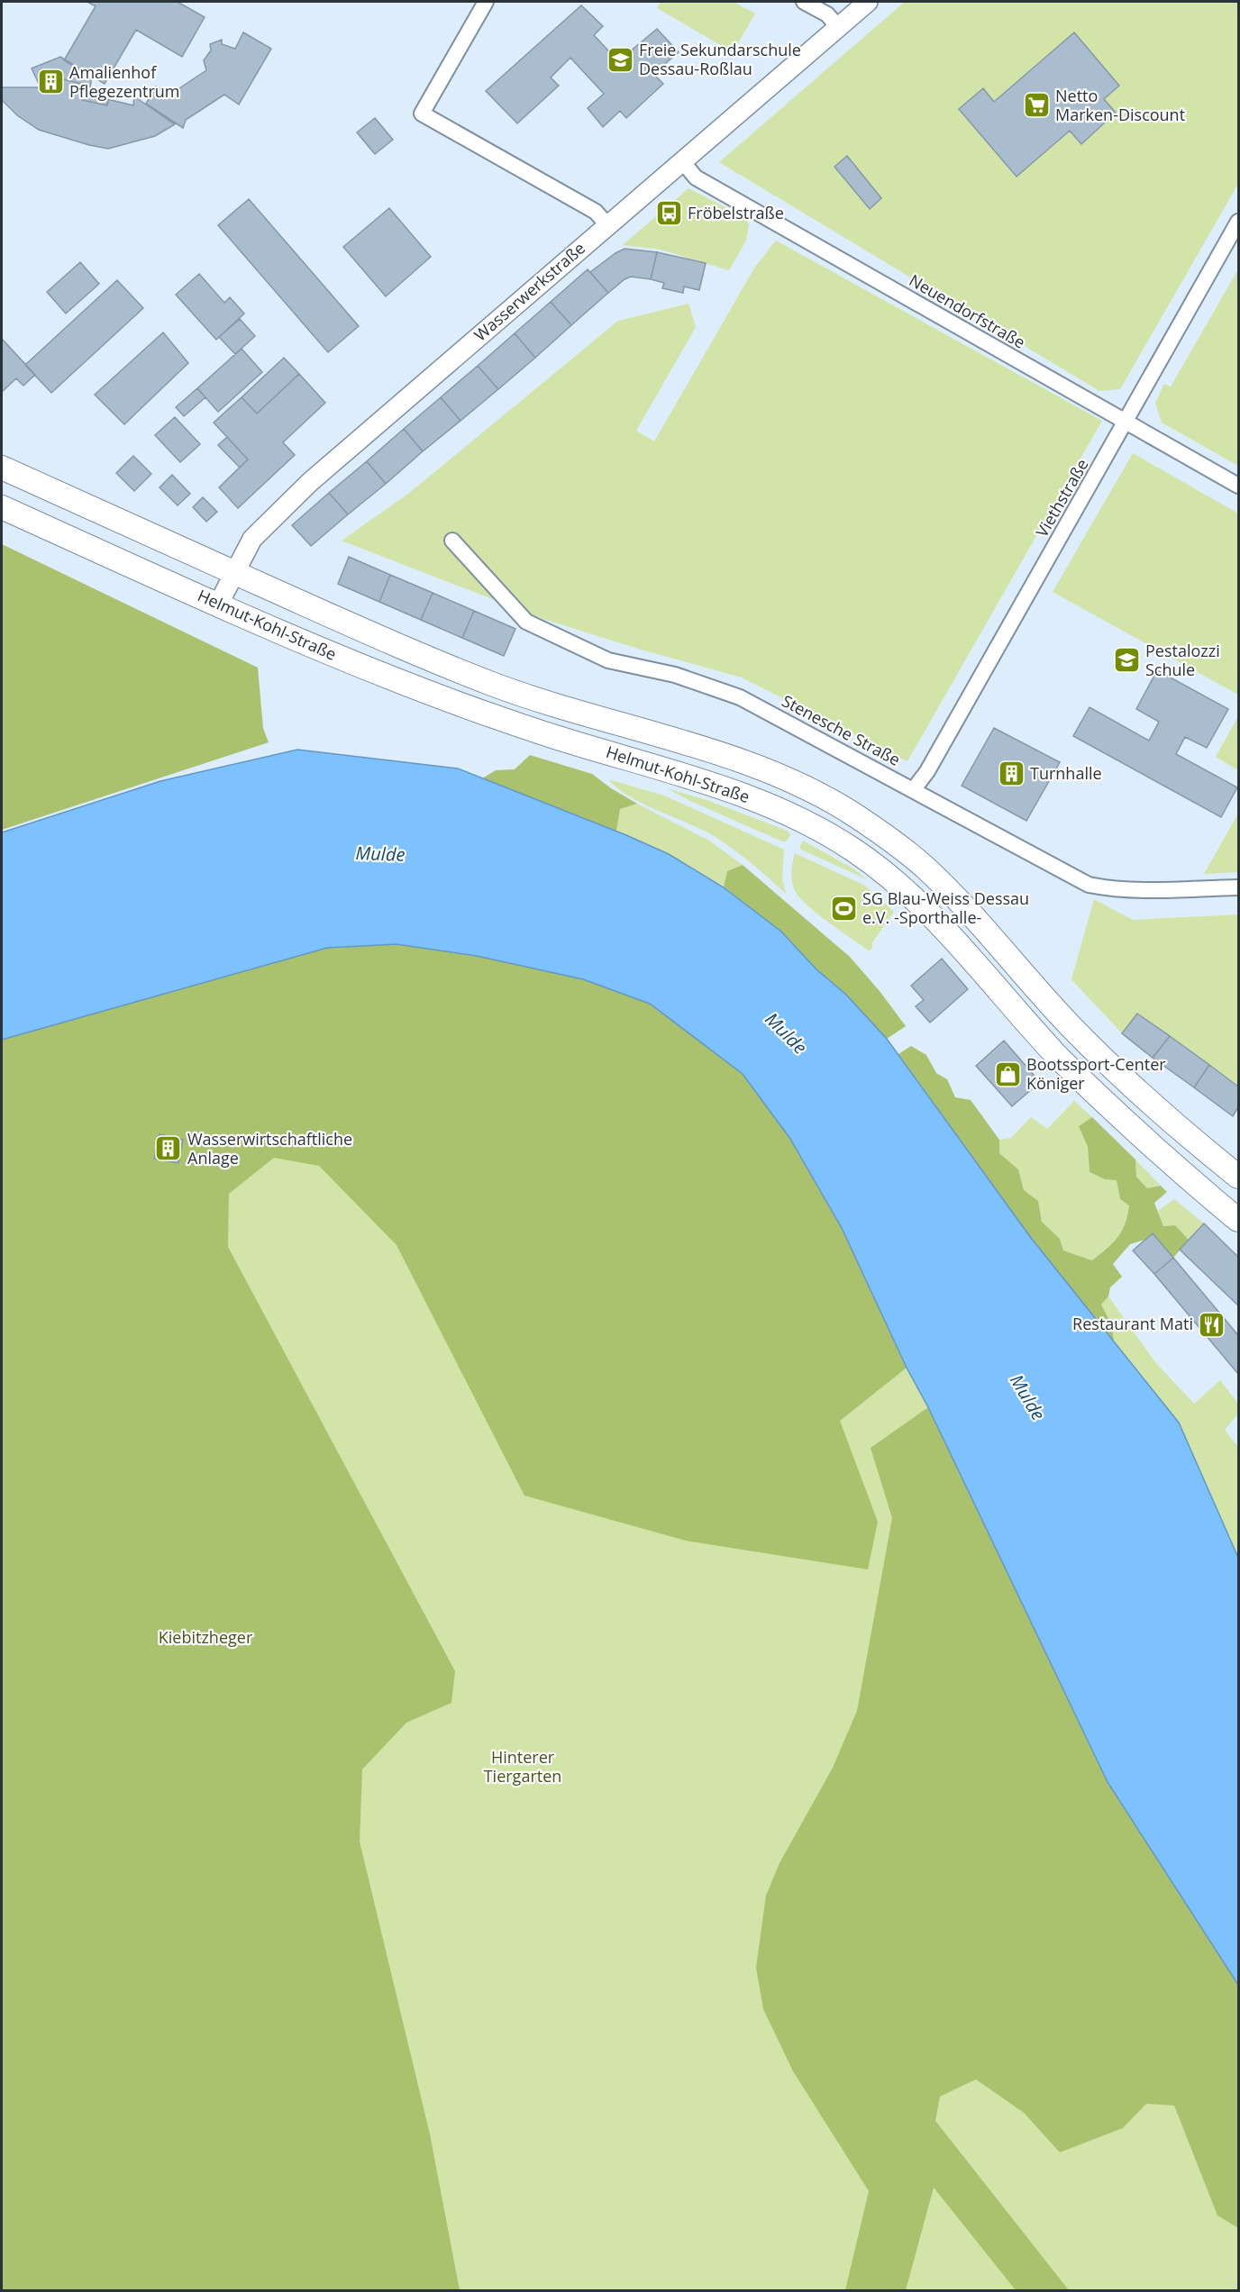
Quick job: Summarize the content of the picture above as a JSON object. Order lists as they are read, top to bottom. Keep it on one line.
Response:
{"streets":{"main road":["Helmut-Kohl-Straße"],"street":["Wasserwerkstraße","Neuendorfstraße","Viethstraße","Stenesche Straße"]},"crossings":[["Wasserwerkstraße","Neuendorfstraße"],["Wasserwerkstraße","Helmut-Kohl-Straße"],["Neuendorfstraße","Viethstraße"],["Viethstraße","Stenesche Straße"]],"water":["Mulde"],"parks":["Kiebitzheger","Hinterer Tiergarten"],"places":{"school or university":["Freie Sekundarschule Dessau-Roßlau","Pestalozzi Schule"],"building":["Amalienhof Pflegezentrum","Turnhalle","Wasserwirtschaftliche Anlage"],"supermarket":["Netto Marken-Discount"],"bus stop":["Fröbelstraße"],"sports":["SG Blau-Weiss Dessau e.V. -Sporthalle-"],"shop":["Bootssport-Center Königer"],"restaurant":["Restaurant Mati"]}}
